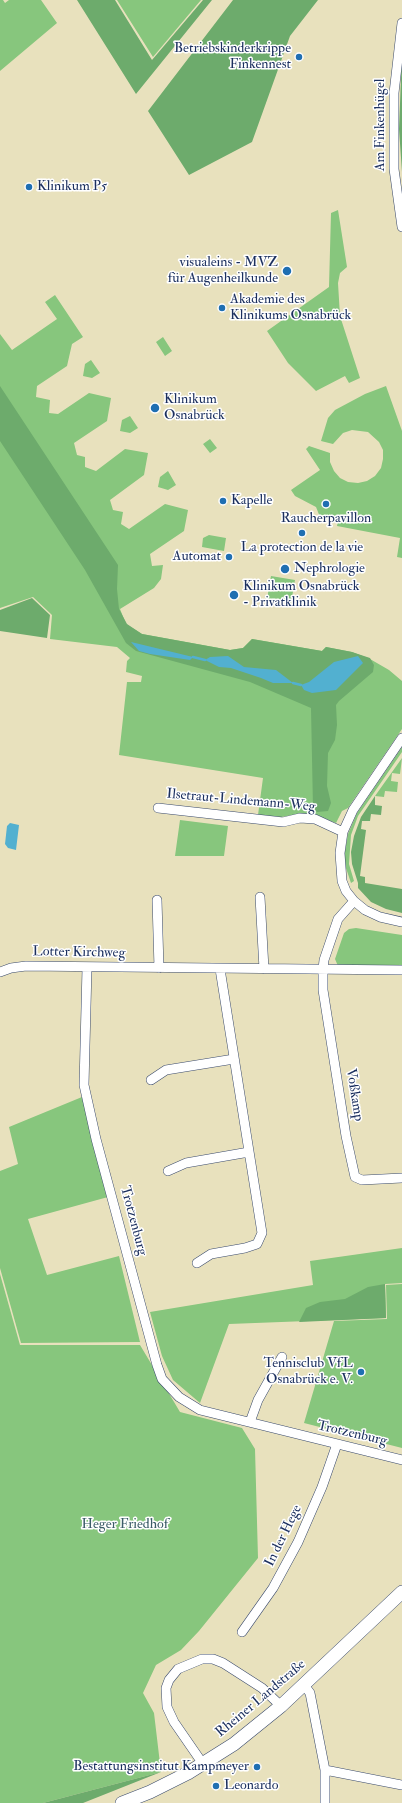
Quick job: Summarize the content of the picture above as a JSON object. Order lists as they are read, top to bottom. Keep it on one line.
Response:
{"streets":{"street":["Am Finkenhügel","Ilsetraut-Lindemann-Weg","Lotter Kirchweg","Voßkamp","Trotzenburg","In der Hege","Rheiner Landstraße"]},"crossings":[["Lotter Kirchweg","Voßkamp"],["Lotter Kirchweg","Trotzenburg"],["Trotzenburg","In der Hege"]],"parks":["Heger Friedhof"],"places":["Betriebskinderkrippe Finkennest","Klinikum P5","visualeins - MVZ für Augenheilkunde","Akademie des Klinikums Osnabrück","Klinikum Osnabrück","Kapelle","Raucherpavillon","La protection de la vie","Automat","Nephrologie","Klinikum Osnabrück - Privatklinik","Tennisclub VfL Osnabrück e. V.","Bestattungsinstitut Kampmeyer","Leonardo"]}
